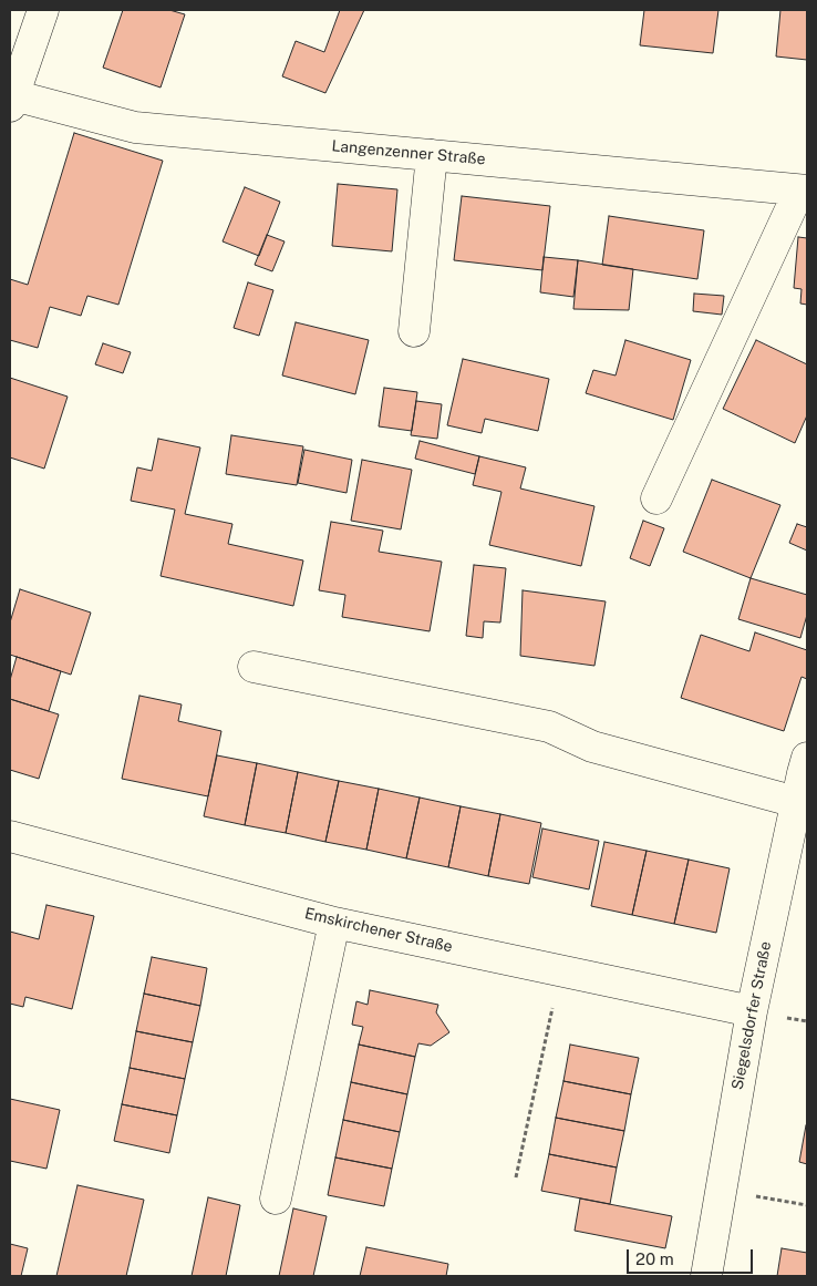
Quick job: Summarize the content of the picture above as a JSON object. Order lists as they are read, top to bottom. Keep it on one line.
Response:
{"streets":{"street":["Langenzenner Straße","Emskirchener Straße","Siegelsdorfer Straße"]},"crossings":[["Emskirchener Straße","Siegelsdorfer Straße"]],"scale_bar":"20 m"}
